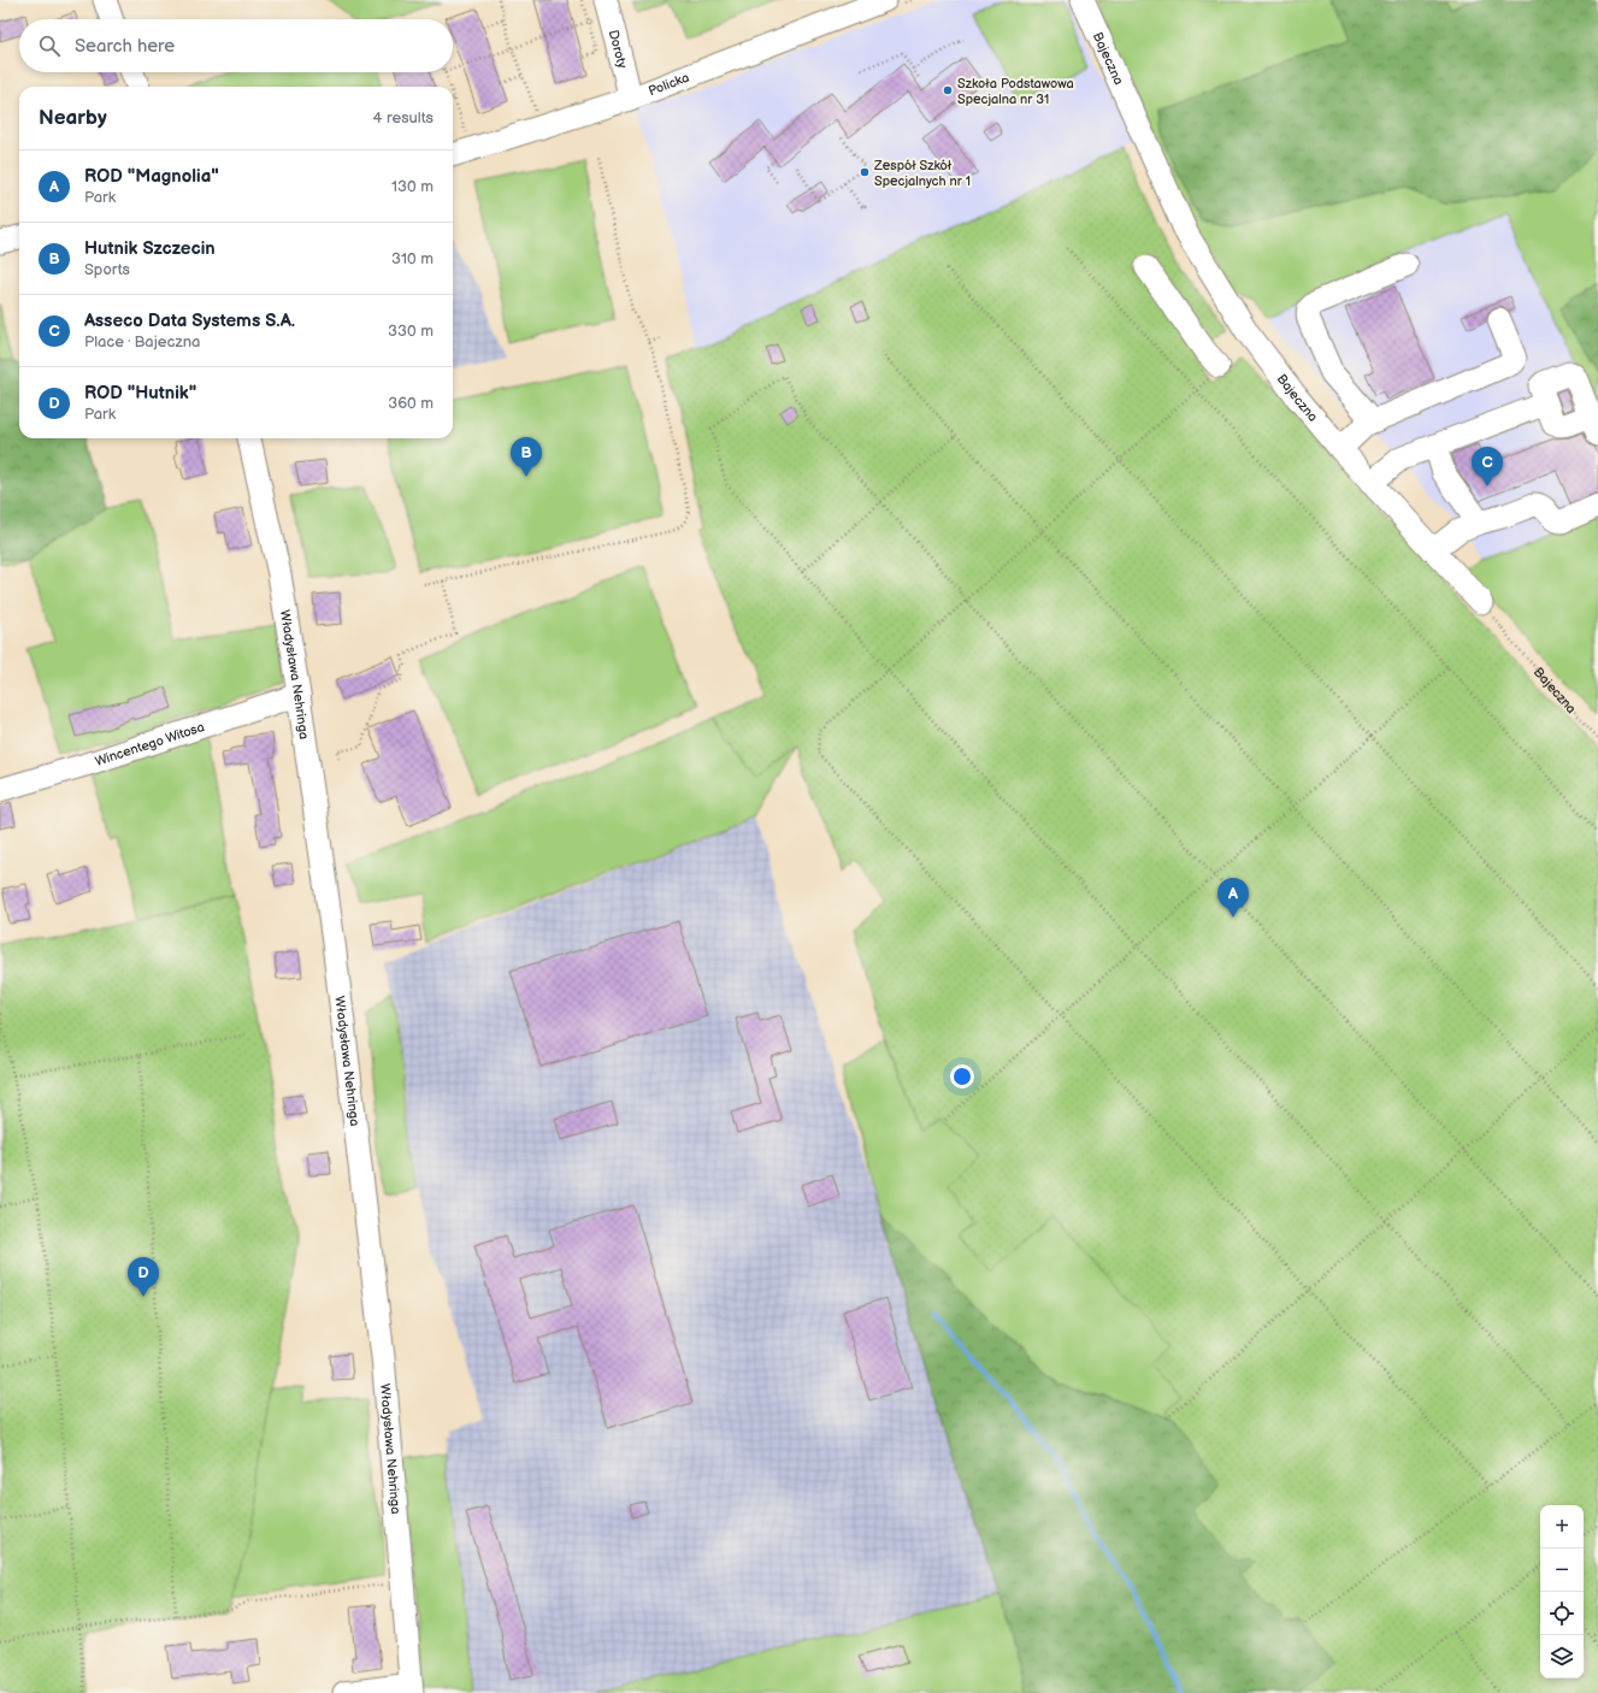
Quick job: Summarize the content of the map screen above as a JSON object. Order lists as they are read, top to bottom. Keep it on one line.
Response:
{"streets":{"street":["Doroty","Bajeczna","Policka","Władysława Nehringa","Wincentego Witosa"]},"crossings":[["Doroty","Policka"],["Władysława Nehringa","Wincentego Witosa"]],"places":["Szkoła Podstawowa Specjalna nr 31","Zespół Szkół Specjalnych nr 1"],"page":{"search":"Search here","heading":["Nearby","4 results"],"list":[{"mark":"A","name":"ROD \"Magnolia\"","note":"Park","value":"130 m"},{"mark":"B","name":"Hutnik Szczecin","note":"Sports","value":"310 m"},{"mark":"C","name":"Asseco Data Systems S.A.","note":"Place · Bajeczna","value":"330 m"},{"mark":"D","name":"ROD \"Hutnik\"","note":"Park","value":"360 m"}],"pins":["B","C","A","D"],"map_buttons":["+","−"]}}
